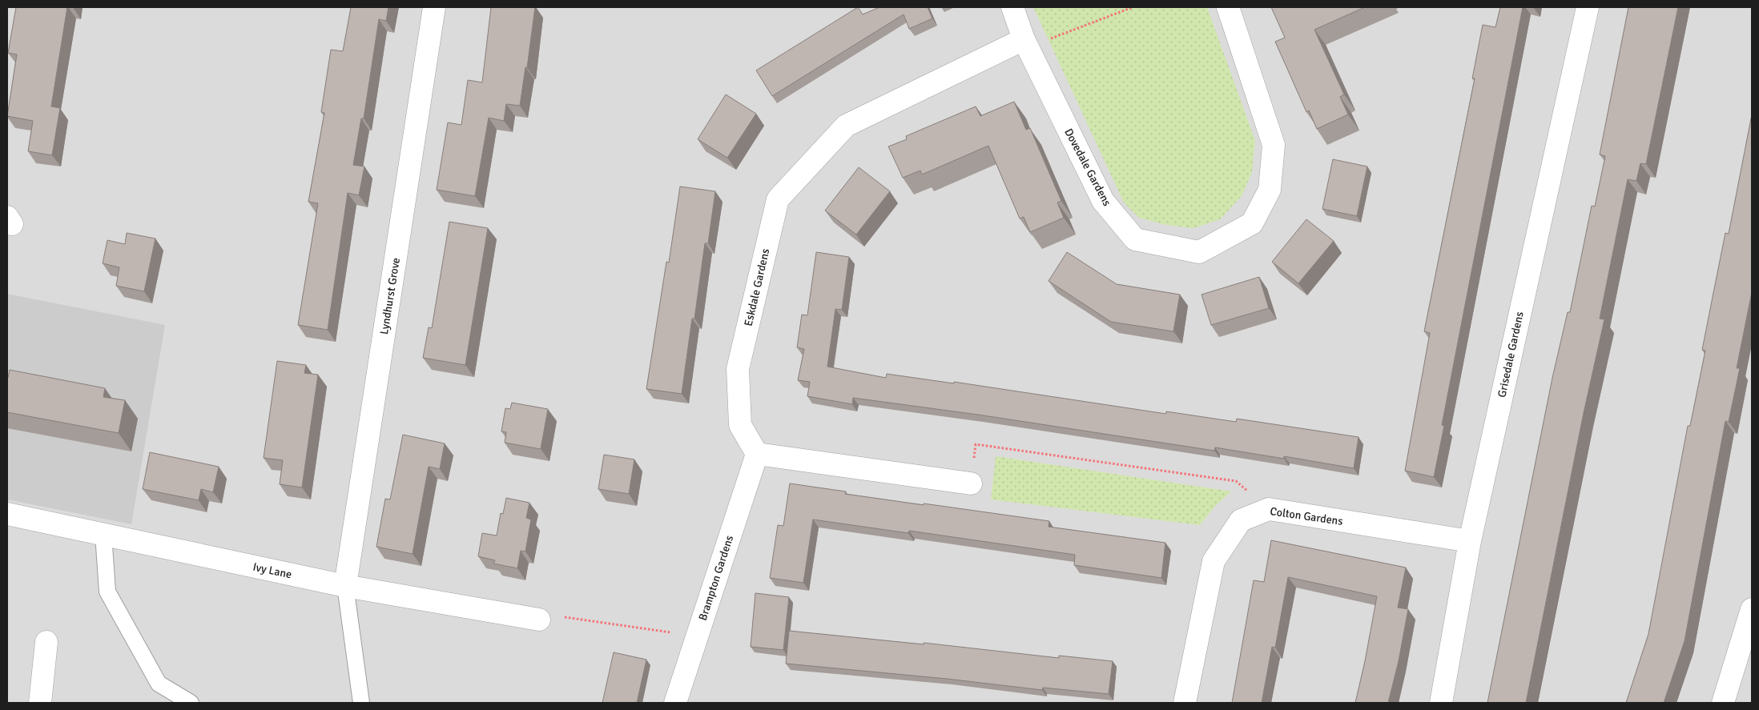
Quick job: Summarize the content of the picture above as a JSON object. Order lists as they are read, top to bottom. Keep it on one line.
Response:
{"streets":{"street":["Dovedale Gardens","Eskdale Gardens","Lyndhurst Grove","Grisedale Gardens","Colton Gardens","Ivy Lane","Brampton Gardens"]},"crossings":[["Dovedale Gardens","Eskdale Gardens"],["Eskdale Gardens","Brampton Gardens"],["Lyndhurst Grove","Ivy Lane"],["Grisedale Gardens","Colton Gardens"]]}
